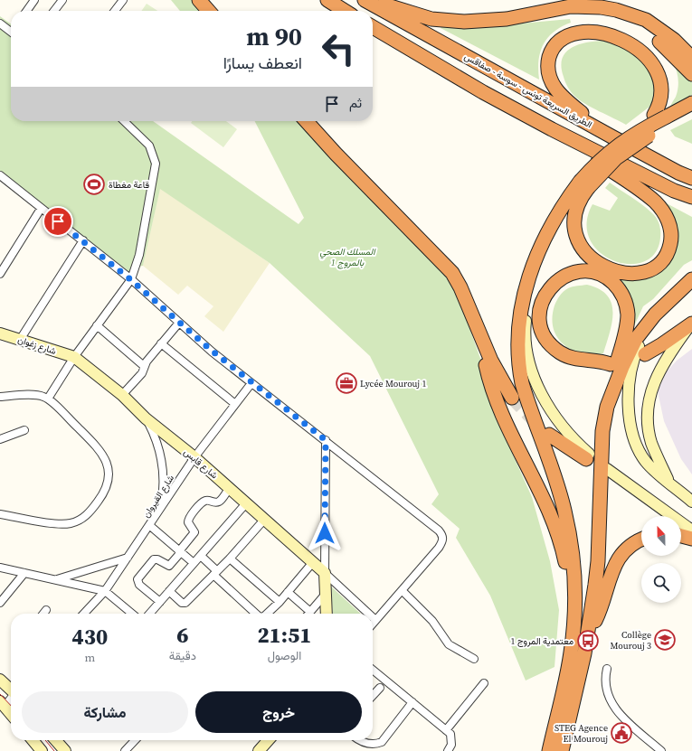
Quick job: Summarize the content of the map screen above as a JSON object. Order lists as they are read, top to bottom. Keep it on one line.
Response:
{"streets":{"highway":["الطريق السريعة تونس - سوسة - صفاقس"],"main road":["شارع زغوان","شارع قابس"],"street":["شارع القيروان"]},"crossings":[["شارع زغوان","شارع قابس"],["شارع قابس","شارع القيروان"]],"parks":["المسلك الصحي بالمروج 1"],"places":{"sports":["قاعة مغطاة"],"office":["Lycée Mourouj 1"],"school or university":["Collège Mourouj 3"],"bus stop":["معتمدية المروج 1"],"public building":["STEG Agence El Mourouj"]},"north":"top","page":{"turn":["90 m","انعطف يسارًا"],"then":"ثم","eta":["21:51","الوصول","6","دقيقة","430","m"],"buttons":["خروج","مشاركة"]}}
